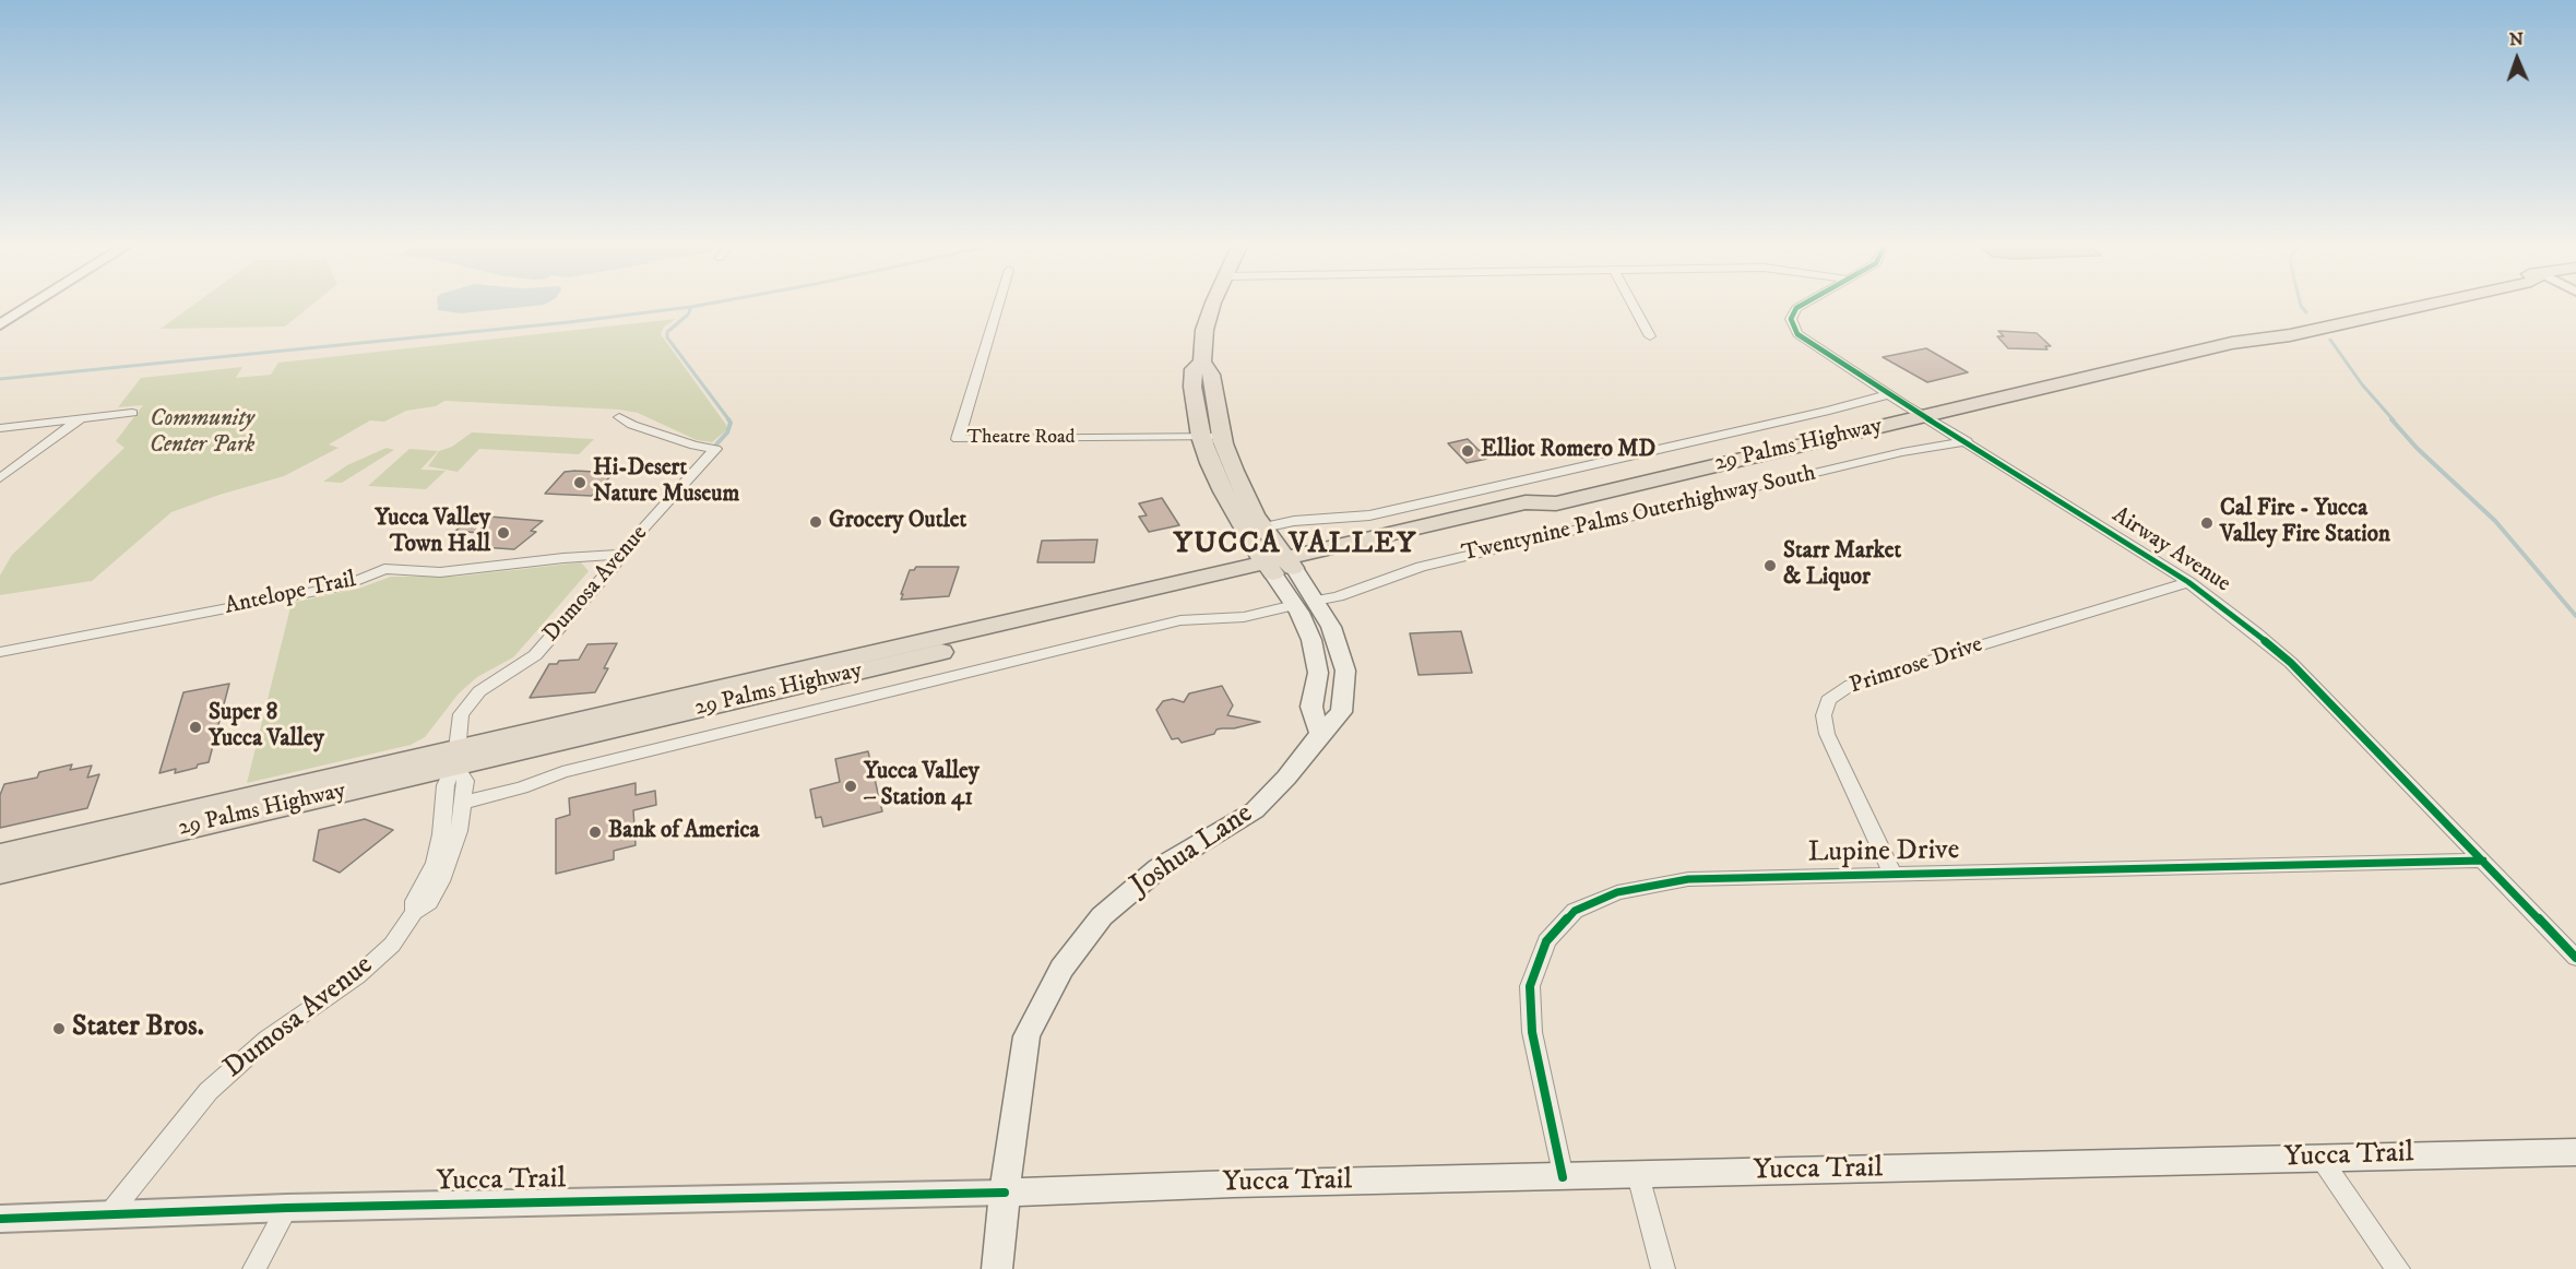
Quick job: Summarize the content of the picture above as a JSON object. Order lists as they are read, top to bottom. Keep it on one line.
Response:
{"streets":{"main road":["29 Palms Highway","Joshua Lane","Yucca Trail"],"street":["Theatre Road","Twentynine Palms Outerhighway South","Airway Avenue","Dumosa Avenue","Antelope Trail","Primrose Drive","Lupine Drive"]},"crossings":[["29 Palms Highway","Airway Avenue"],["29 Palms Highway","Dumosa Avenue"],["29 Palms Highway","Joshua Lane"],["Twentynine Palms Outerhighway South","Airway Avenue"],["Twentynine Palms Outerhighway South","Joshua Lane"],["Airway Avenue","Primrose Drive"],["Airway Avenue","Lupine Drive"],["Dumosa Avenue","Antelope Trail"],["Dumosa Avenue","Yucca Trail"],["Primrose Drive","Lupine Drive"],["Joshua Lane","Yucca Trail"],["Lupine Drive","Yucca Trail"]],"districts":["YUCCA VALLEY"],"parks":["Community Center Park"],"places":["Elliot Romero MD","Hi-Desert Nature Museum","Grocery Outlet","Cal Fire - Yucca Valley Fire Station","Yucca Valley Town Hall","Starr Market & Liquor","Super 8 Yucca Valley","Yucca Valley – Station 41","Bank of America","Stater Bros."],"north":"top"}
